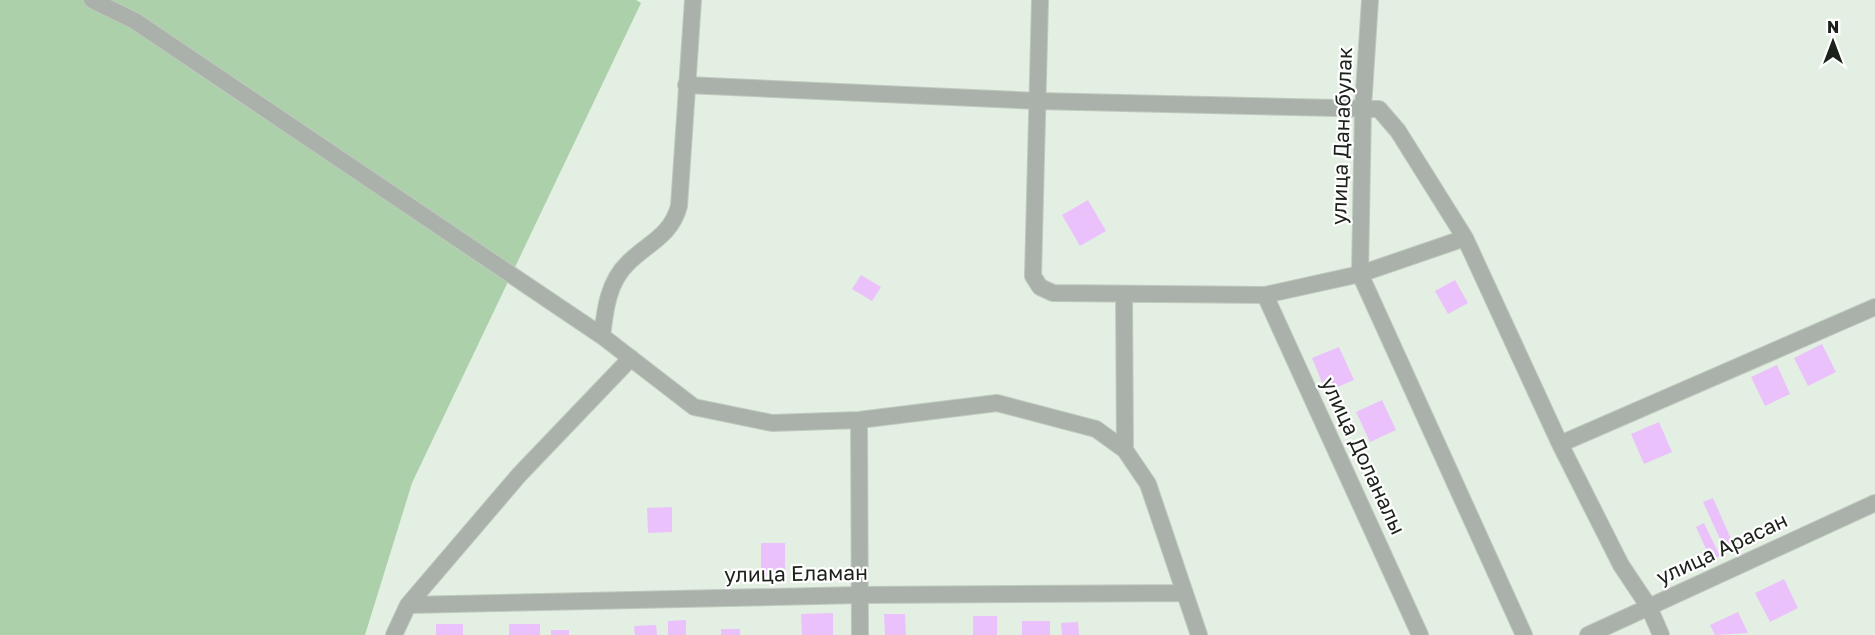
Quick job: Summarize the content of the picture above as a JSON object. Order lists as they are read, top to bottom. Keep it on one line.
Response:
{"streets":{"street":["улица Данабулак","улица Доланалы","улица Арасан","улица Еламан"]},"north":"top"}
